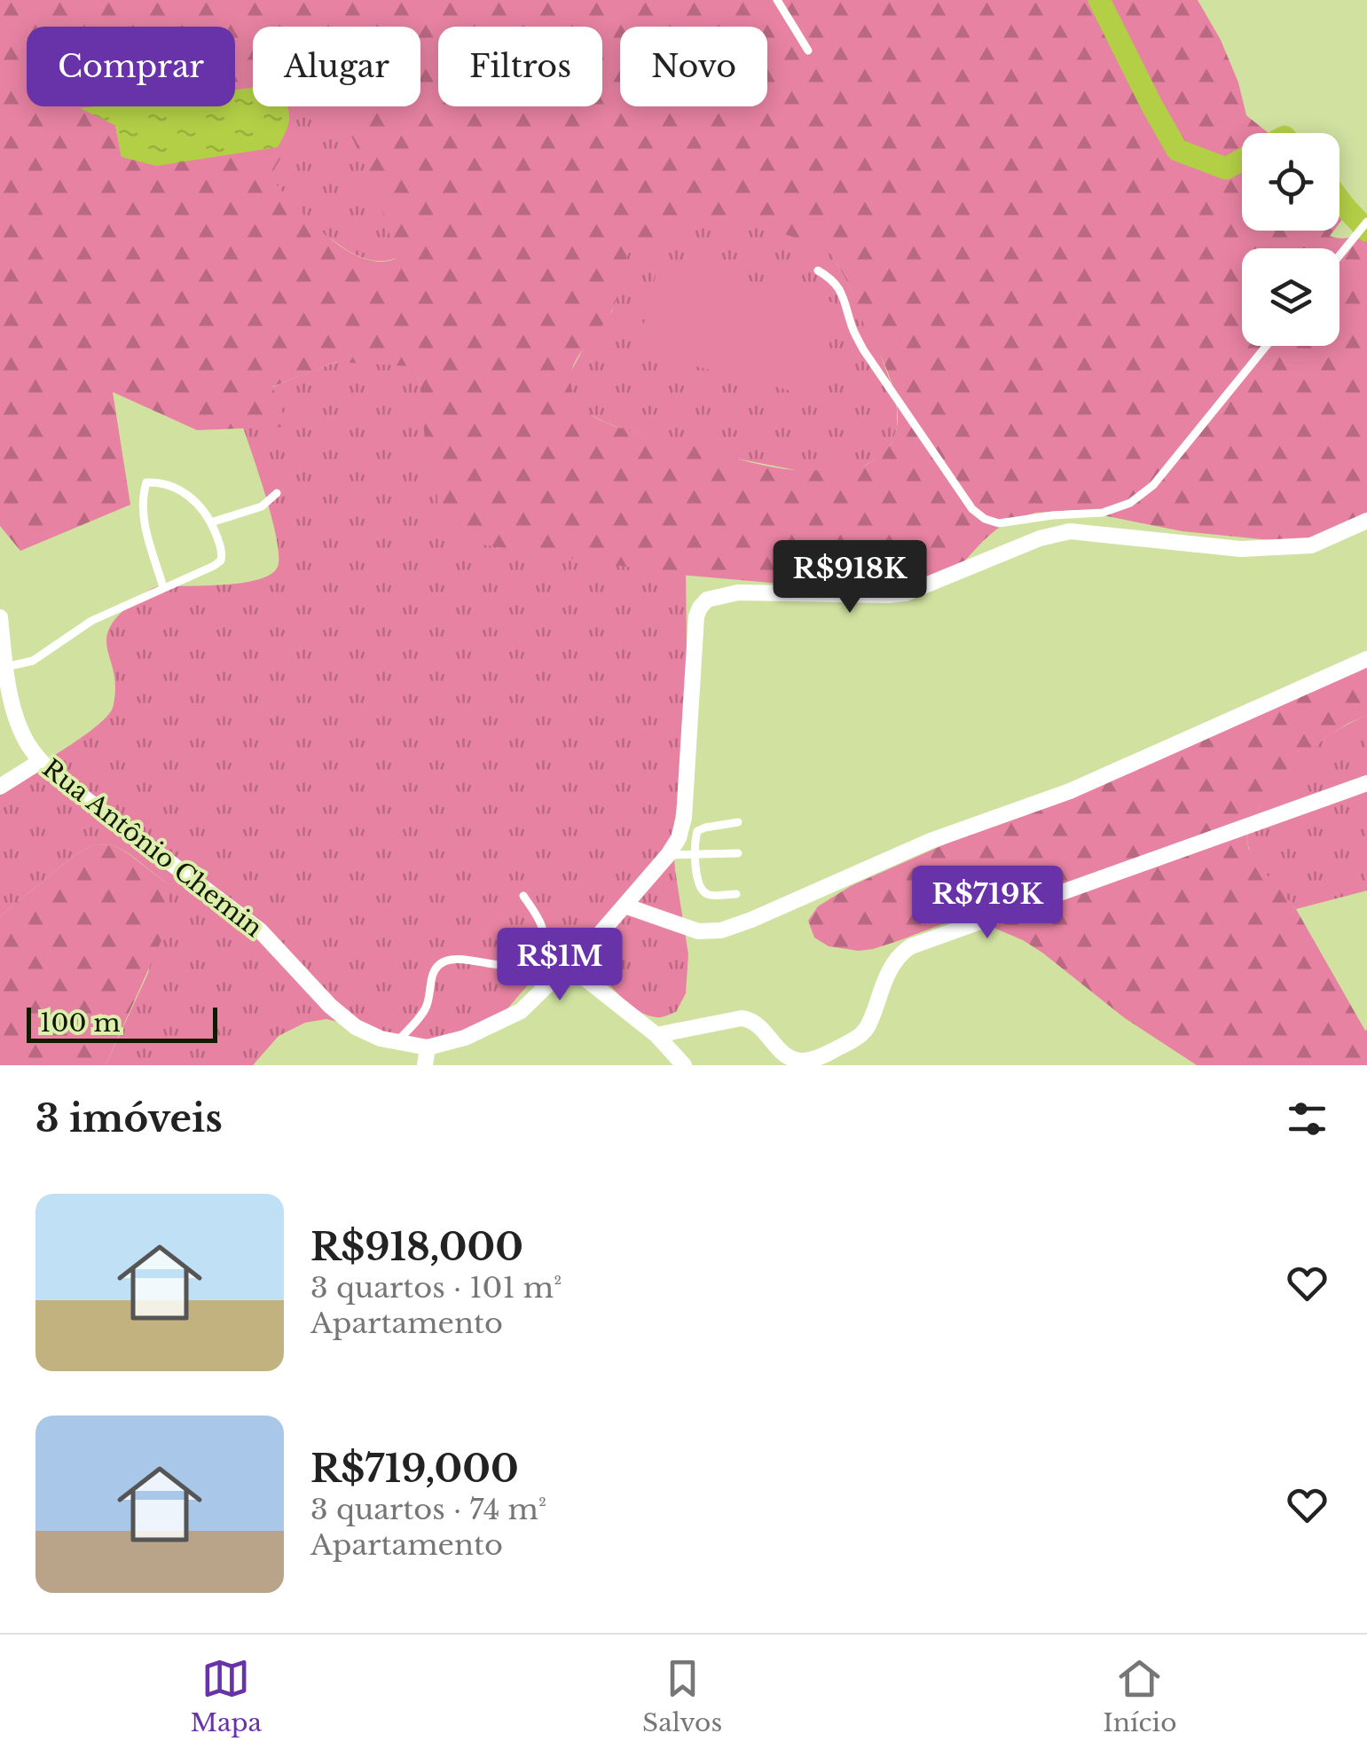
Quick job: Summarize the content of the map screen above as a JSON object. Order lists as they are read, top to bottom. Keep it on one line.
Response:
{"streets":{"street":["Rua Antônio Chemin"]},"scale_bar":"100 m","page":{"chip":["Comprar","Alugar","Filtros","Novo"],"price":["R$918K","R$719K","R$1M"],"scale":"100 m","heading":"3 imóveis","list":[{"name":"R$918,000","note":"3 quartos · 101 m² · Apartamento"},{"name":"R$719,000","note":"3 quartos · 74 m² · Apartamento"}],"tabs":["Mapa","Salvos","Início"]}}
